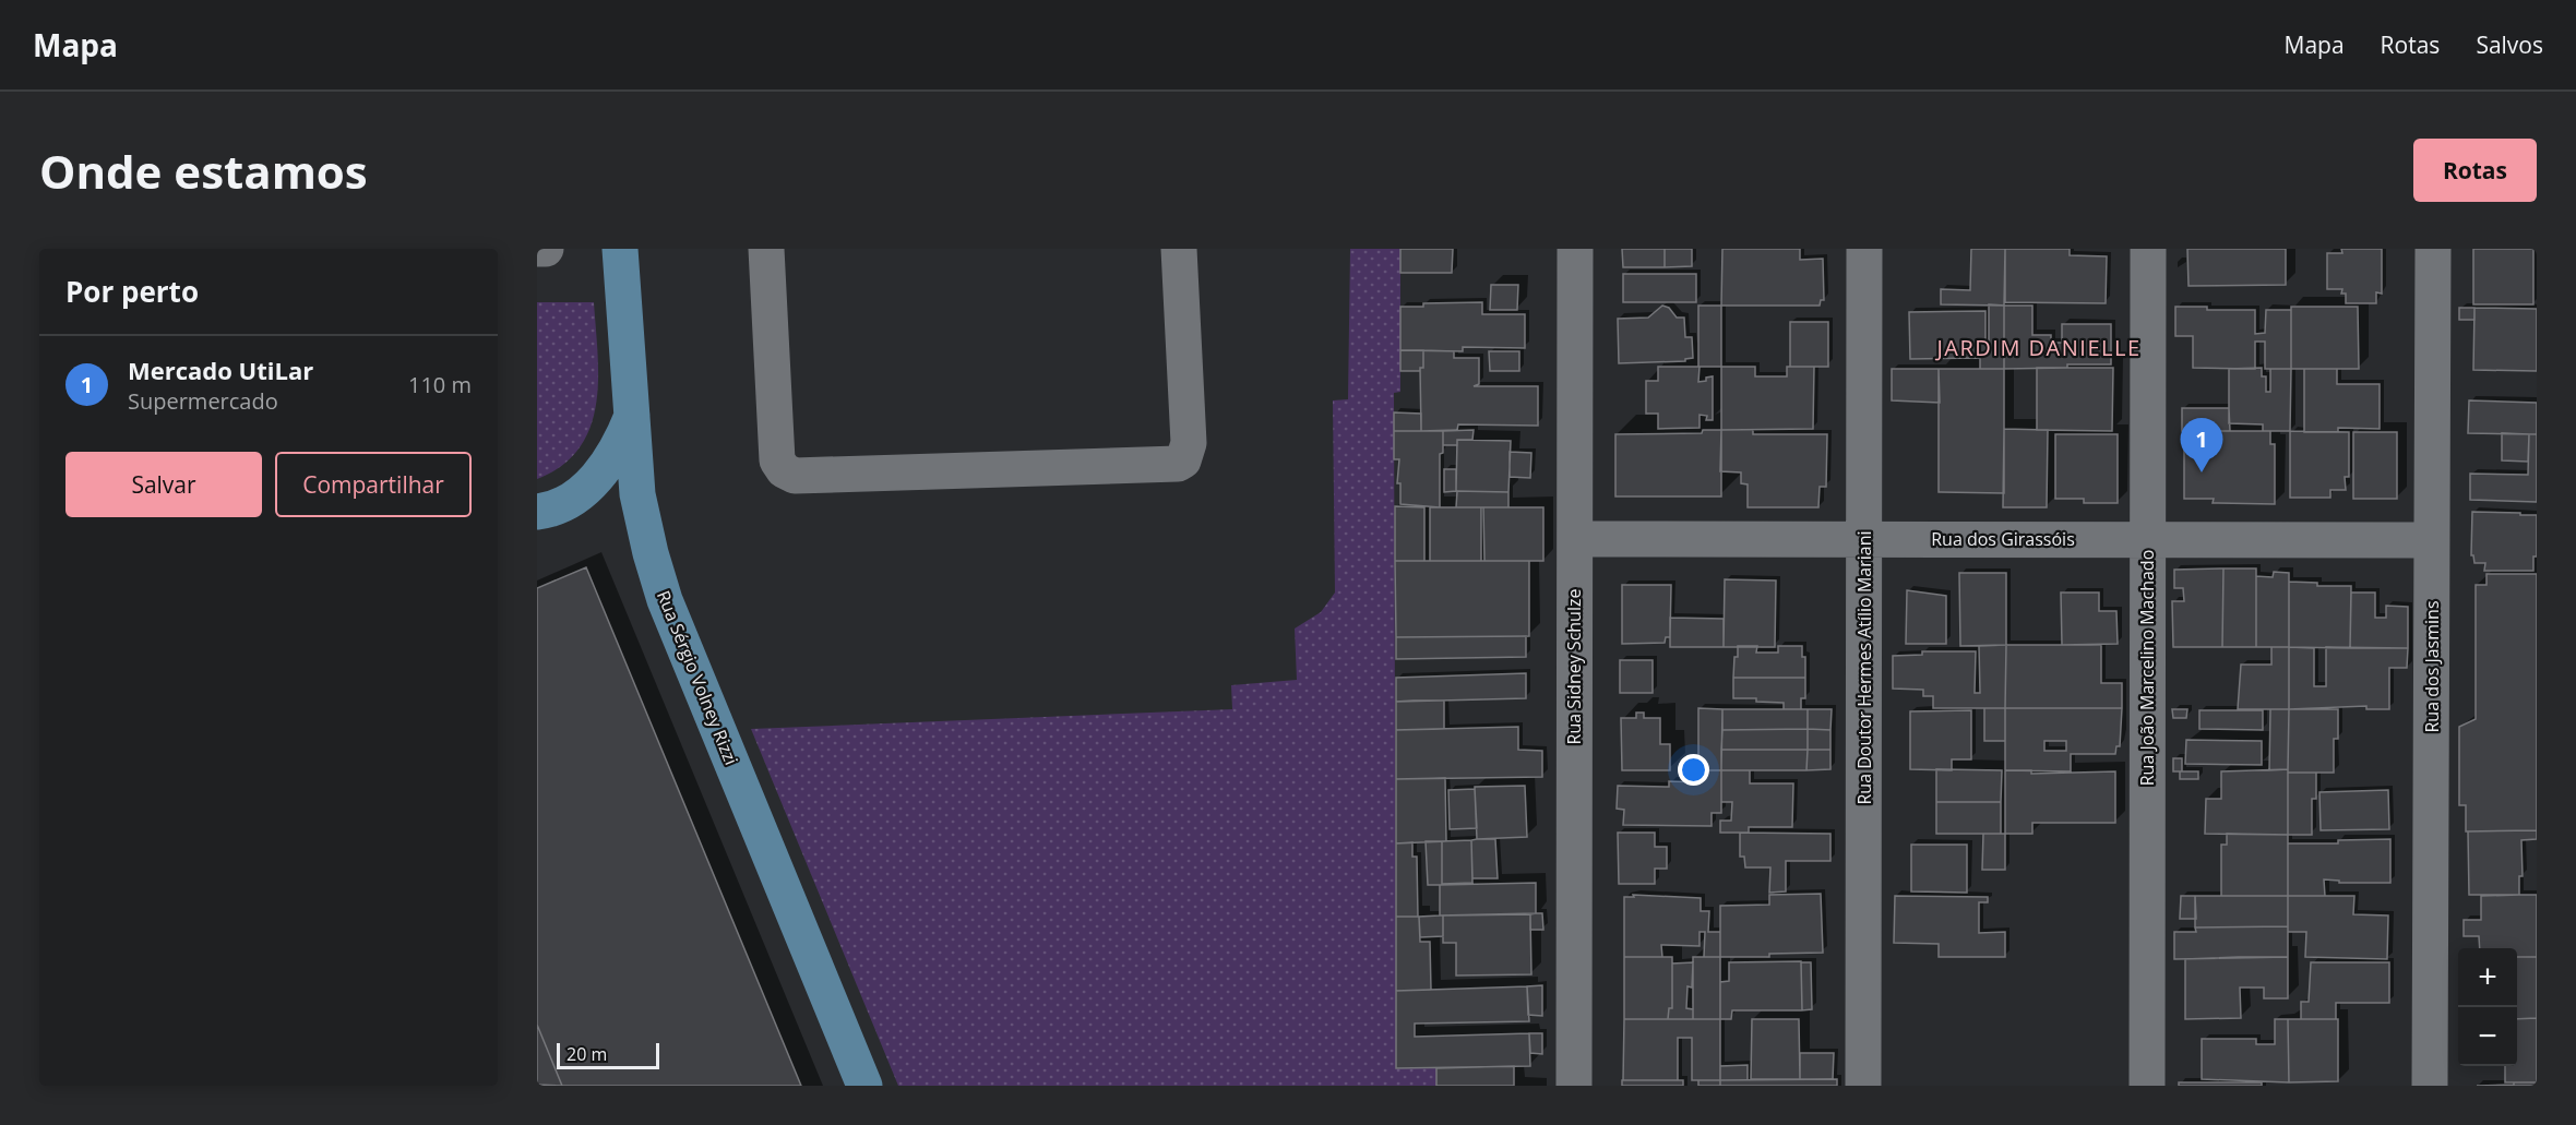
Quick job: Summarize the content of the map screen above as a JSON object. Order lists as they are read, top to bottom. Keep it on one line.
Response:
{"streets":{"main road":["Rua Sérgio Volney Rizzi"],"street":["Rua dos Girassóis","Rua Sidney Schulze","Rua dos Jasmins","Rua Doutor Hermes Atílio Mariani","Rua João Marcelino Machado"]},"crossings":[["Rua dos Girassóis","Rua Sidney Schulze"],["Rua dos Girassóis","Rua dos Jasmins"],["Rua dos Girassóis","Rua Doutor Hermes Atílio Mariani"],["Rua dos Girassóis","Rua João Marcelino Machado"]],"districts":["JARDIM DANIELLE"],"scale_bar":"20 m","page":{"header":"Mapa","nav":["Mapa","Rotas","Salvos"],"buttons":["Rotas",["Salvar","Compartilhar"]],"title":"Onde estamos","heading":"Por perto","list":[{"mark":"1","name":"Mercado UtiLar","note":"Supermercado","value":"110 m"}],"pins":"1","map_buttons":["+","−"],"scale":"20 m"}}
